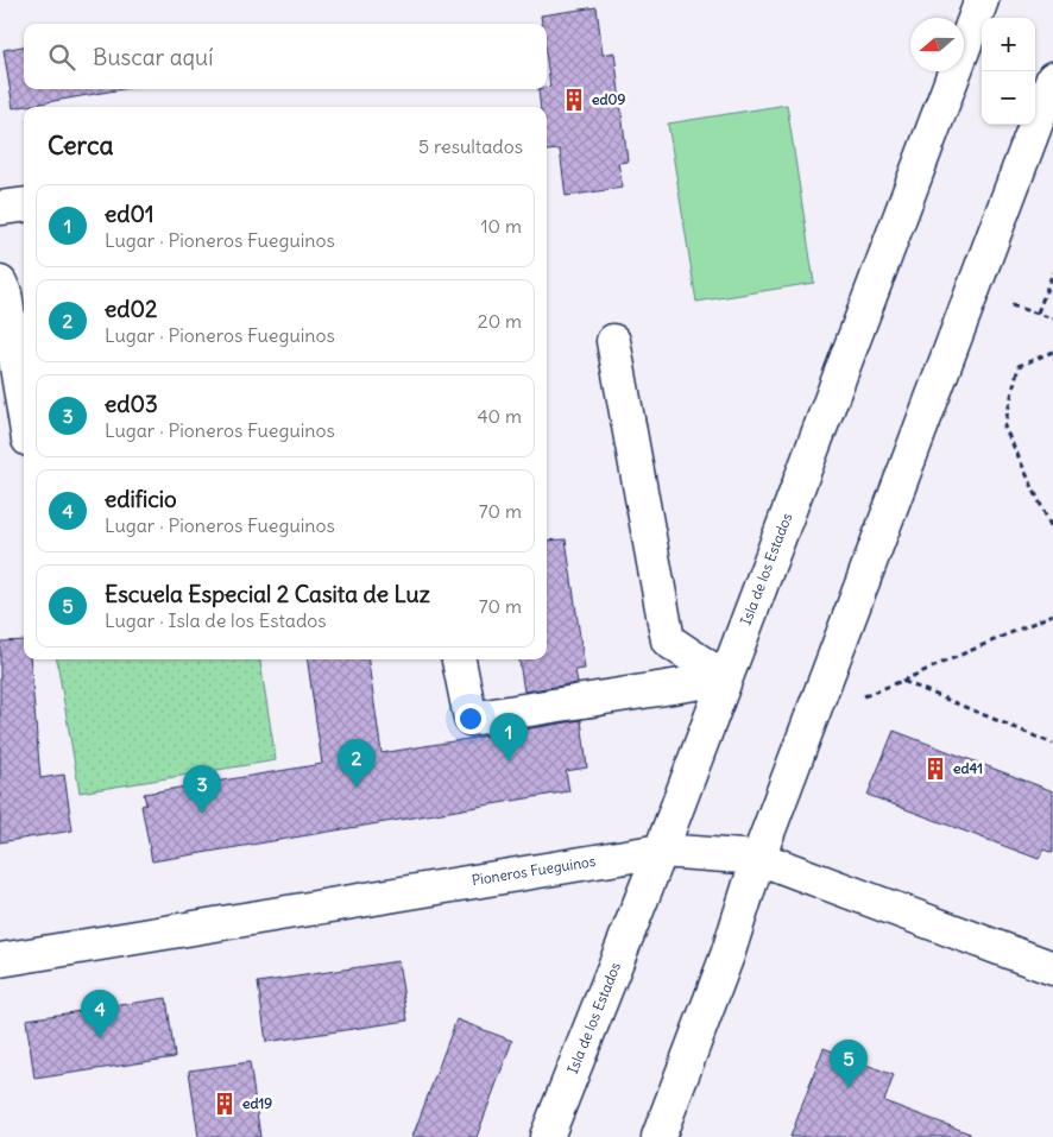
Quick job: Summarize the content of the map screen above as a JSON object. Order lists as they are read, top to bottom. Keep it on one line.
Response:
{"streets":{"street":["Isla de los Estados","Pioneros Fueguinos"]},"crossings":[["Isla de los Estados","Pioneros Fueguinos"]],"places":{"building":["ed09","ed41","ed19"]},"north":"left","page":{"map_buttons":["+","−"],"search":"Buscar aquí","heading":["Cerca","5 resultados"],"list":[{"mark":"1","name":"ed01","note":"Lugar · Pioneros Fueguinos","value":"10 m"},{"mark":"2","name":"ed02","note":"Lugar · Pioneros Fueguinos","value":"20 m"},{"mark":"3","name":"ed03","note":"Lugar · Pioneros Fueguinos","value":"40 m"},{"mark":"4","name":"edificio","note":"Lugar · Pioneros Fueguinos","value":"70 m"},{"mark":"5","name":"Escuela Especial 2 Casita de Luz","note":"Lugar · Isla de los Estados","value":"70 m"}],"pins":["1","2","3","4","5"]}}
